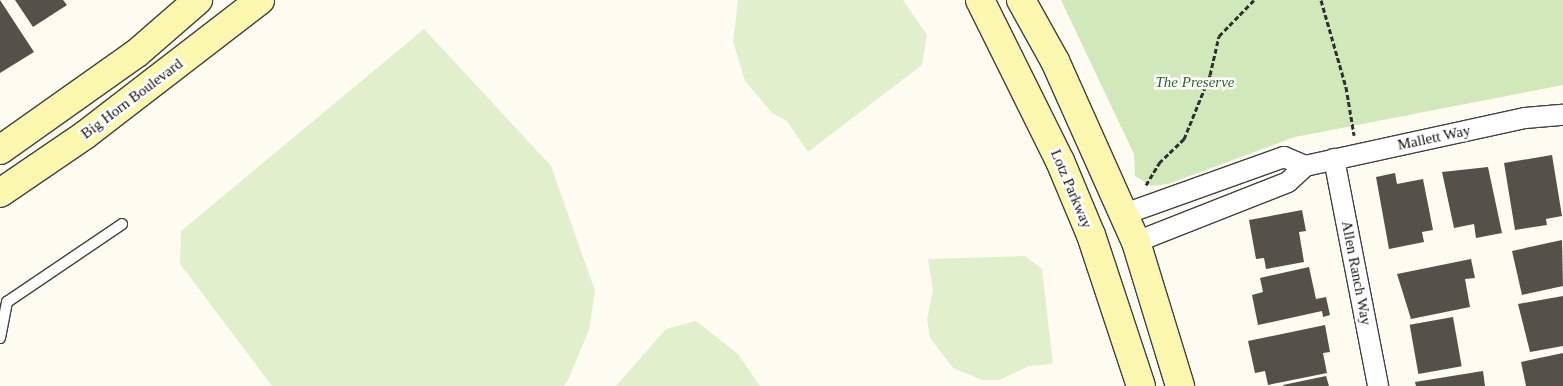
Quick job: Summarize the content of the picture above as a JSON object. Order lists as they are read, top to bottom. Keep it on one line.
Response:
{"streets":{"street":["Big Horn Boulevard","Mallett Way","Lotz Parkway","Allen Ranch Way"]},"crossings":[["Mallett Way","Allen Ranch Way"]],"parks":["The Preserve"]}
